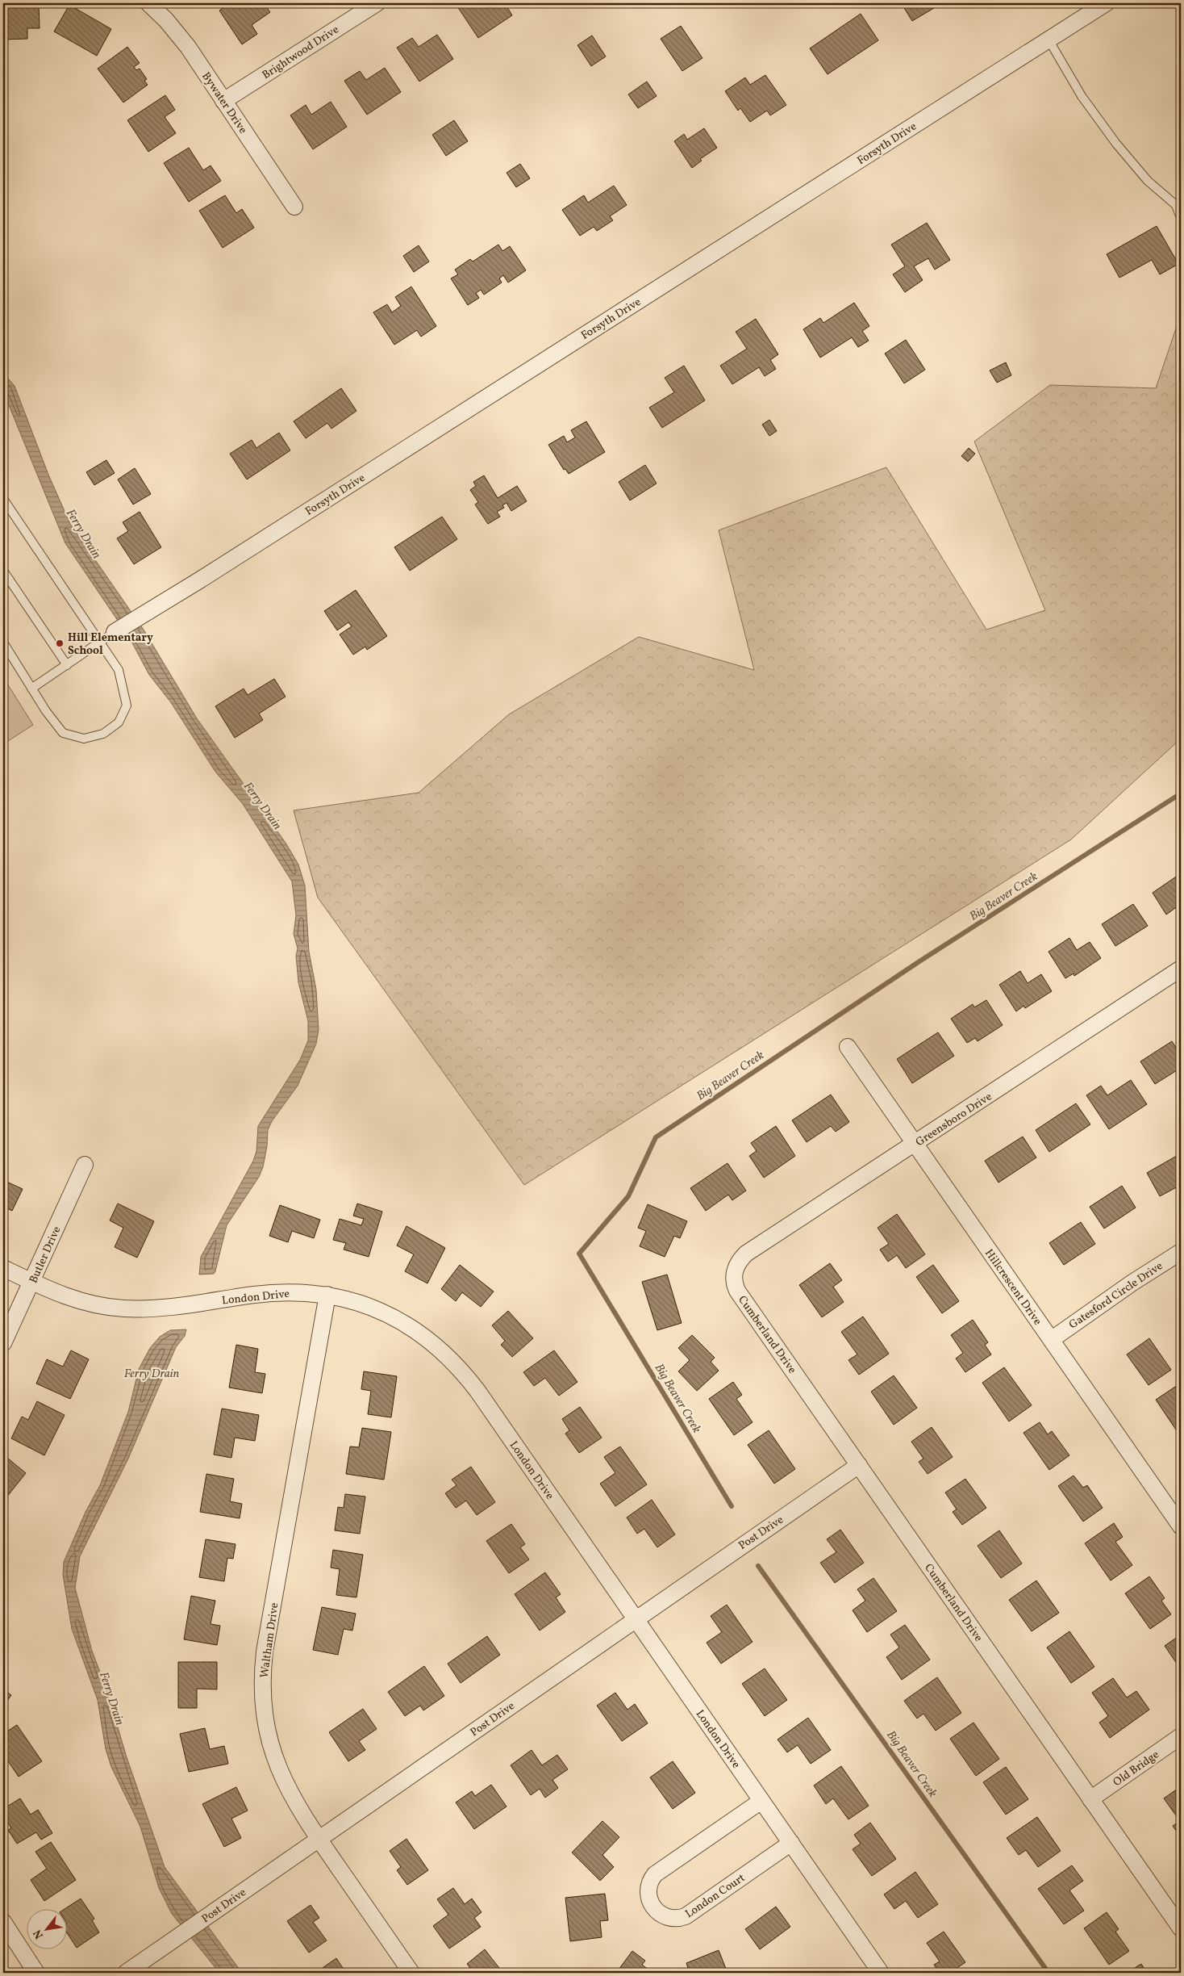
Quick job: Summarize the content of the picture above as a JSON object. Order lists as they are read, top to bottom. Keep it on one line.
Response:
{"streets":{"street":["Brightwood Drive","Bywater Drive","Forsyth Drive","Greensboro Drive","Butler Drive","Hillcrescent Drive","Gatesford Circle Drive","London Drive","Cumberland Drive","Post Drive","Waltham Drive","Old Bridge","London Court"]},"crossings":[["Brightwood Drive","Bywater Drive"],["Greensboro Drive","Hillcrescent Drive"],["Greensboro Drive","Cumberland Drive"],["Butler Drive","London Drive"],["Hillcrescent Drive","Gatesford Circle Drive"],["London Drive","Post Drive"],["London Drive","Waltham Drive"],["London Drive","London Court"],["Cumberland Drive","Post Drive"],["Cumberland Drive","Old Bridge"],["Post Drive","Waltham Drive"]],"water":["Ferry Drain","Big Beaver Creek"],"places":["Hill Elementary School"],"north":"bottom left"}
